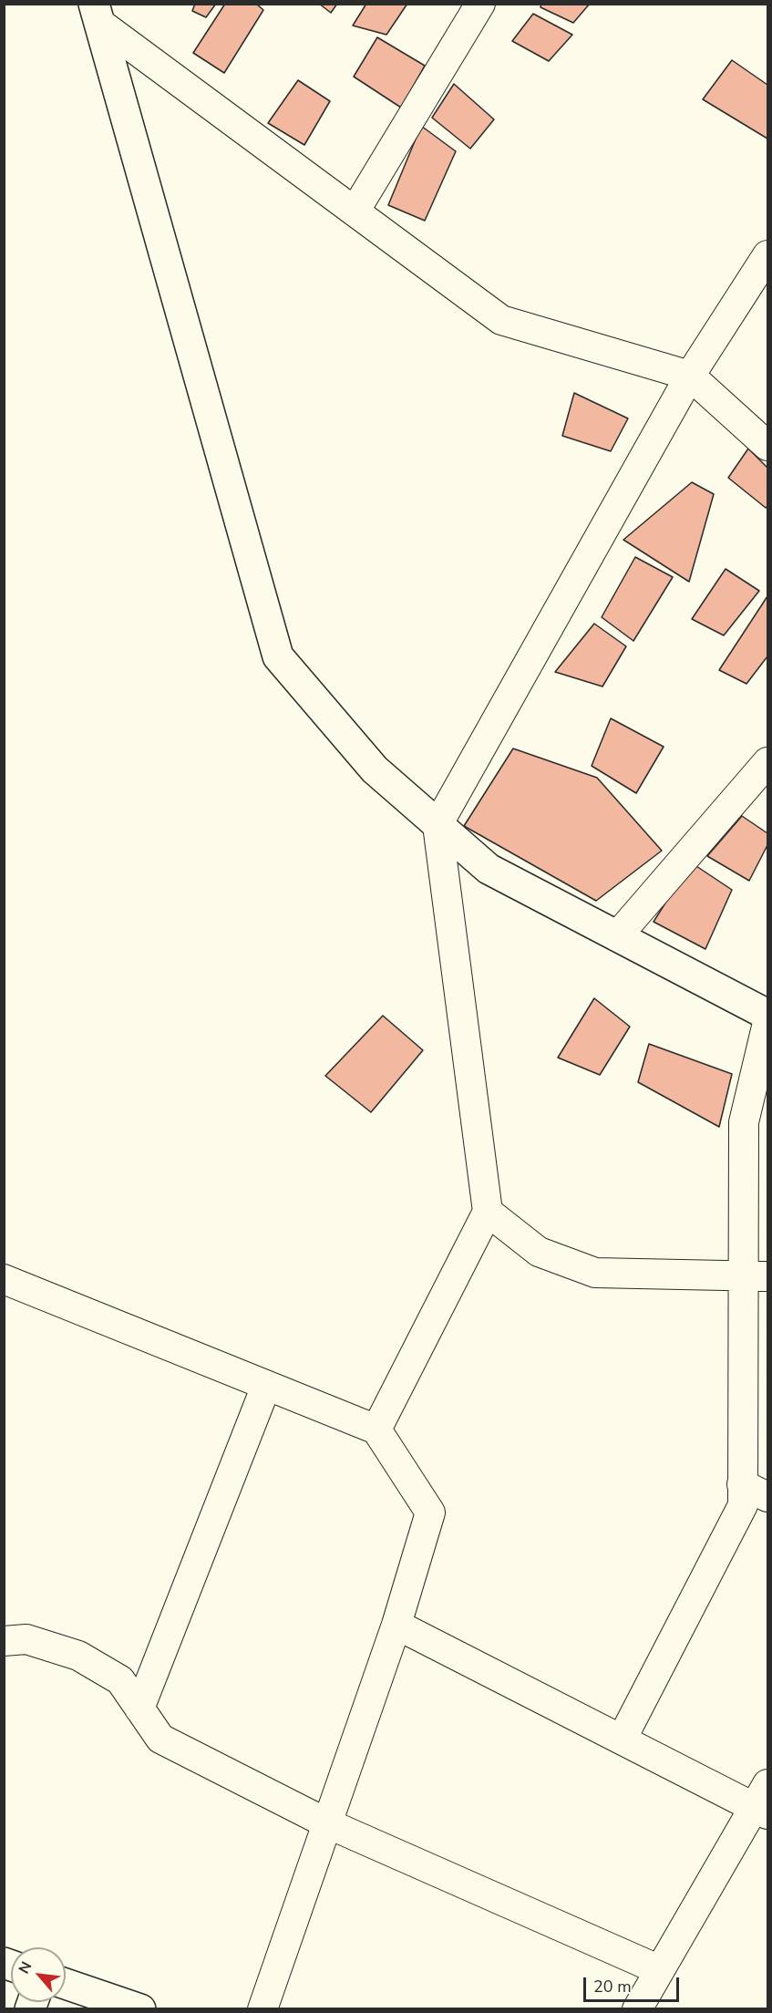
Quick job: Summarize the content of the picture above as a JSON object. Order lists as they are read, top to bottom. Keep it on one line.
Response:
{"scale_bar":"20 m","north":"top left"}
